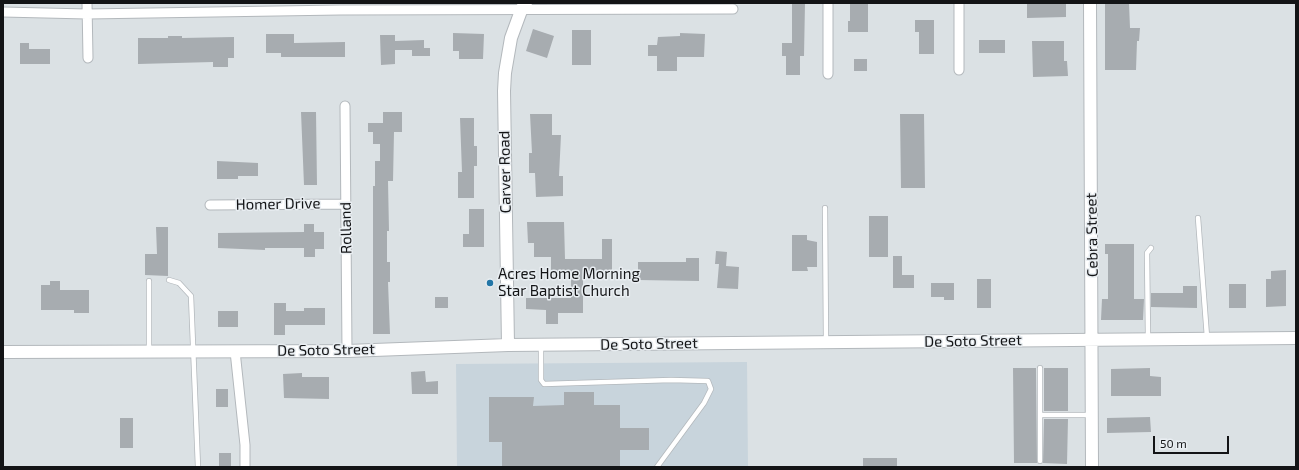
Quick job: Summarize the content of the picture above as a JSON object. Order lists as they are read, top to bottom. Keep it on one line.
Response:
{"streets":{"street":["Carver Road","Homer Drive","Rolland","Cebra Street","De Soto Street"]},"crossings":[["Carver Road","De Soto Street"],["Homer Drive","Rolland"],["Rolland","De Soto Street"],["Cebra Street","De Soto Street"]],"places":["Acres Home Morning Star Baptist Church"],"scale_bar":"50 m"}
